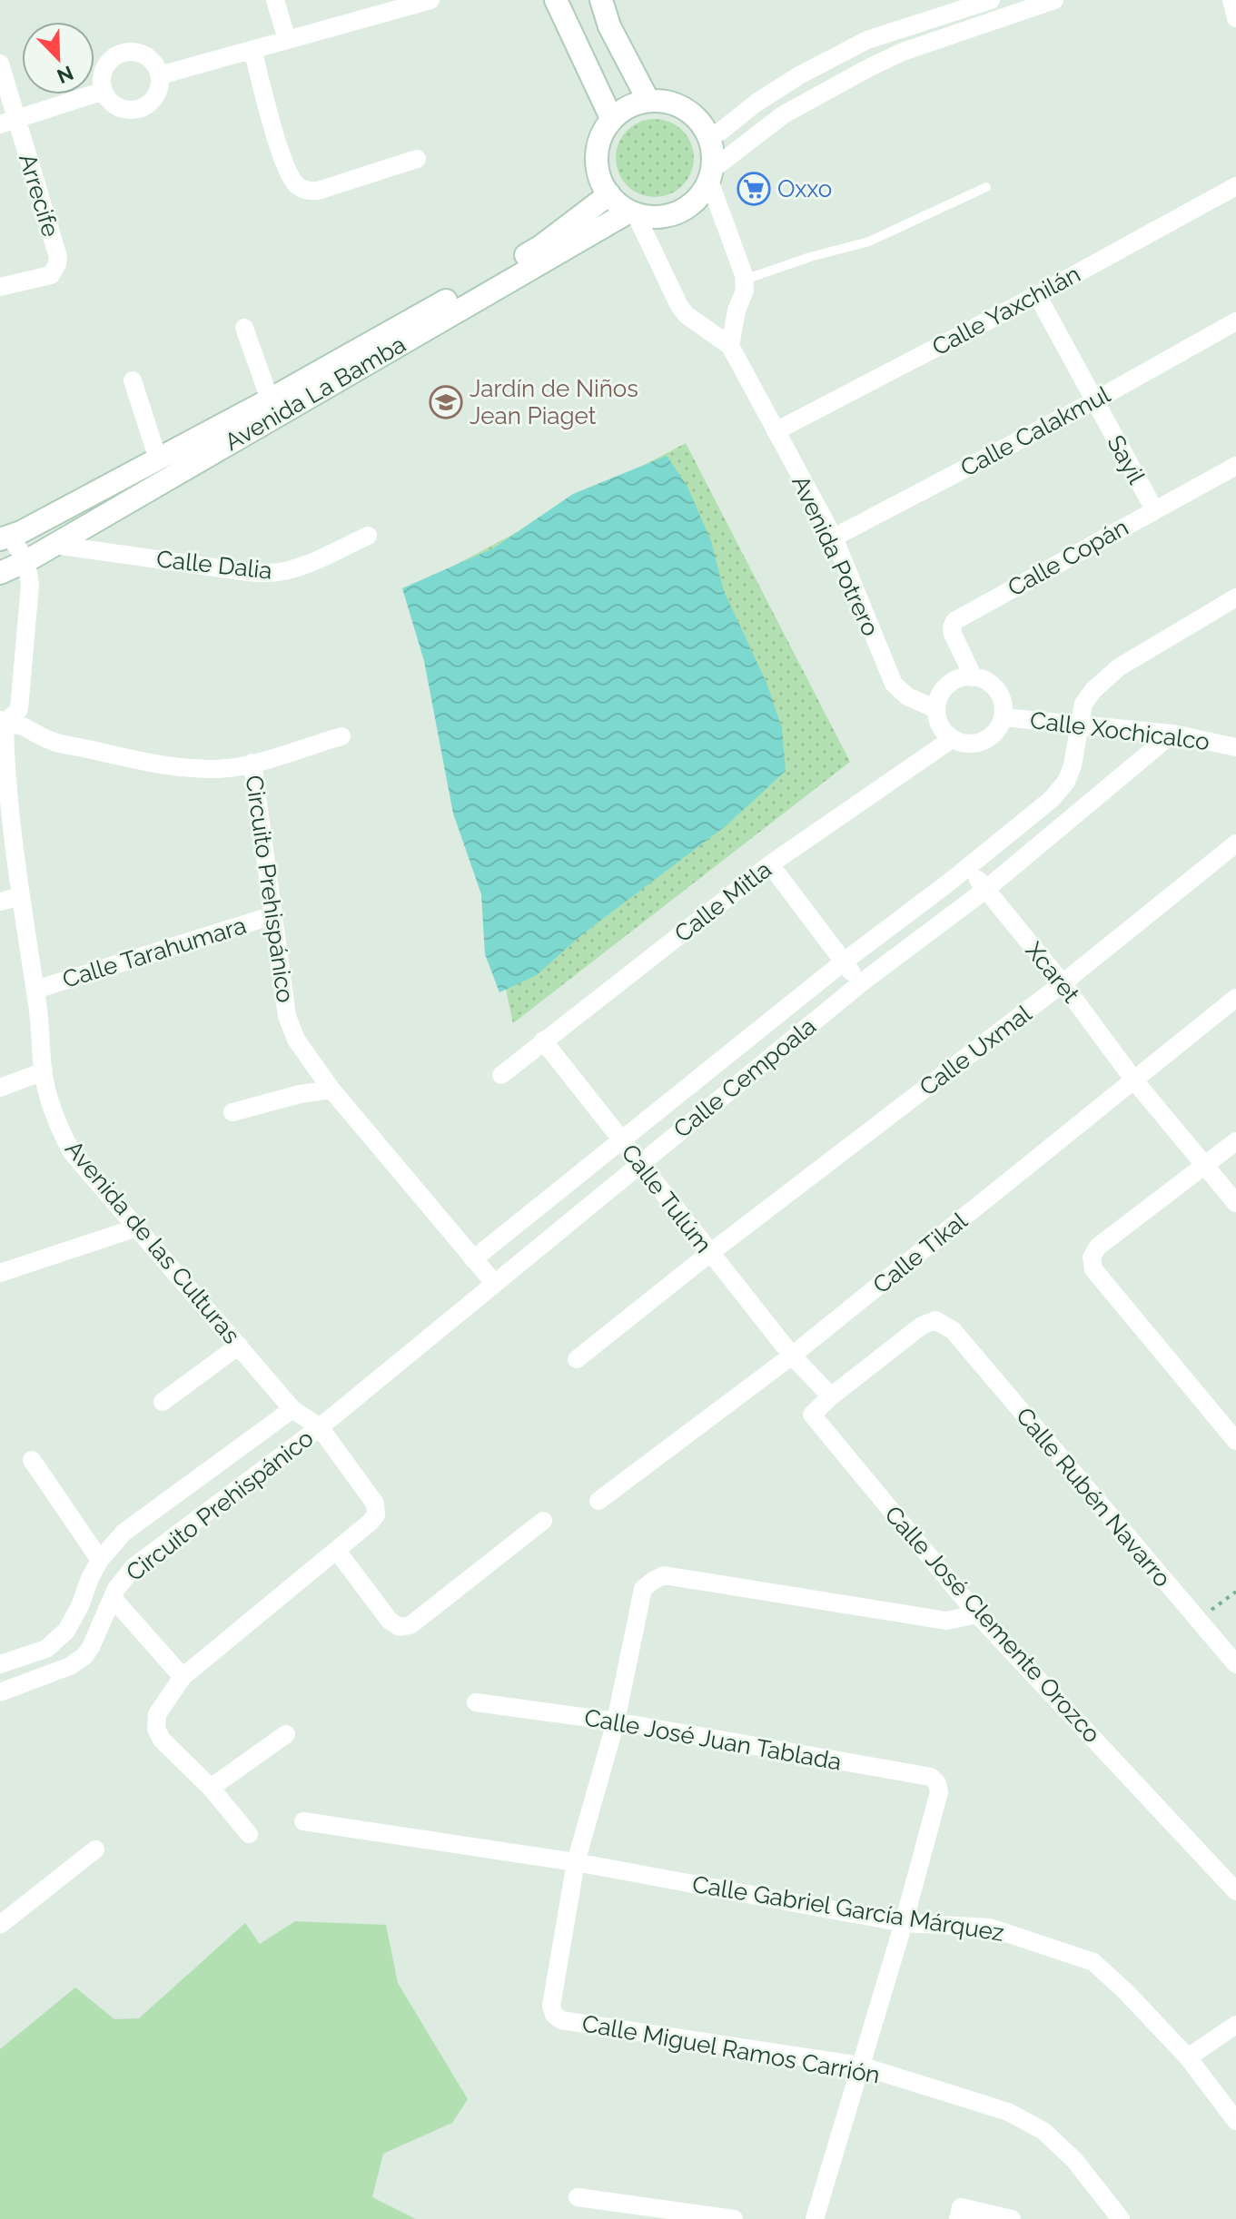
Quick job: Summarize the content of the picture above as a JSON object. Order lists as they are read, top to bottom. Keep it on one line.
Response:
{"streets":{"street":["Arrecife","Calle Yaxchilán","Avenida La Bamba","Calle Calakmul","Sayil","Avenida Potrero","Calle Copán","Calle Dalia","Calle Xochicalco","Circuito Prehispánico","Calle Mitla","Calle Tarahumara","Xcaret","Calle Uxmal","Calle Cempoala","Calle Tulúm","Avenida de las Culturas","Calle Tikal","Calle Rubén Navarro","Calle José Clemente Orozco","Calle José Juan Tablada","Calle Gabriel García Márquez","Calle Miguel Ramos Carrión"]},"crossings":[["Calle Yaxchilán","Sayil"],["Calle Yaxchilán","Avenida Potrero"],["Avenida La Bamba","Avenida Potrero"],["Avenida La Bamba","Calle Dalia"],["Calle Calakmul","Sayil"],["Calle Calakmul","Avenida Potrero"],["Sayil","Calle Copán"],["Avenida Potrero","Calle Copán"],["Avenida Potrero","Calle Xochicalco"],["Avenida Potrero","Calle Mitla"],["Calle Copán","Calle Xochicalco"],["Calle Copán","Calle Mitla"],["Calle Xochicalco","Calle Mitla"],["Calle Xochicalco","Calle Cempoala"],["Circuito Prehispánico","Calle Tarahumara"],["Circuito Prehispánico","Calle Cempoala"],["Circuito Prehispánico","Avenida de las Culturas"],["Calle Mitla","Calle Tulúm"],["Calle Tarahumara","Avenida de las Culturas"],["Xcaret","Calle Uxmal"],["Xcaret","Calle Cempoala"],["Xcaret","Calle Tikal"],["Calle Uxmal","Calle Tulúm"],["Calle Cempoala","Calle Tulúm"],["Calle Cempoala","Avenida de las Culturas"],["Calle Tulúm","Calle Tikal"],["Calle Rubén Navarro","Calle José Clemente Orozco"],["Calle José Juan Tablada","Calle Gabriel García Márquez"],["Calle Gabriel García Márquez","Calle Miguel Ramos Carrión"]],"places":{"supermarket":["Oxxo"],"school or university":["Jardín de Niños Jean Piaget"]},"north":"bottom right"}
